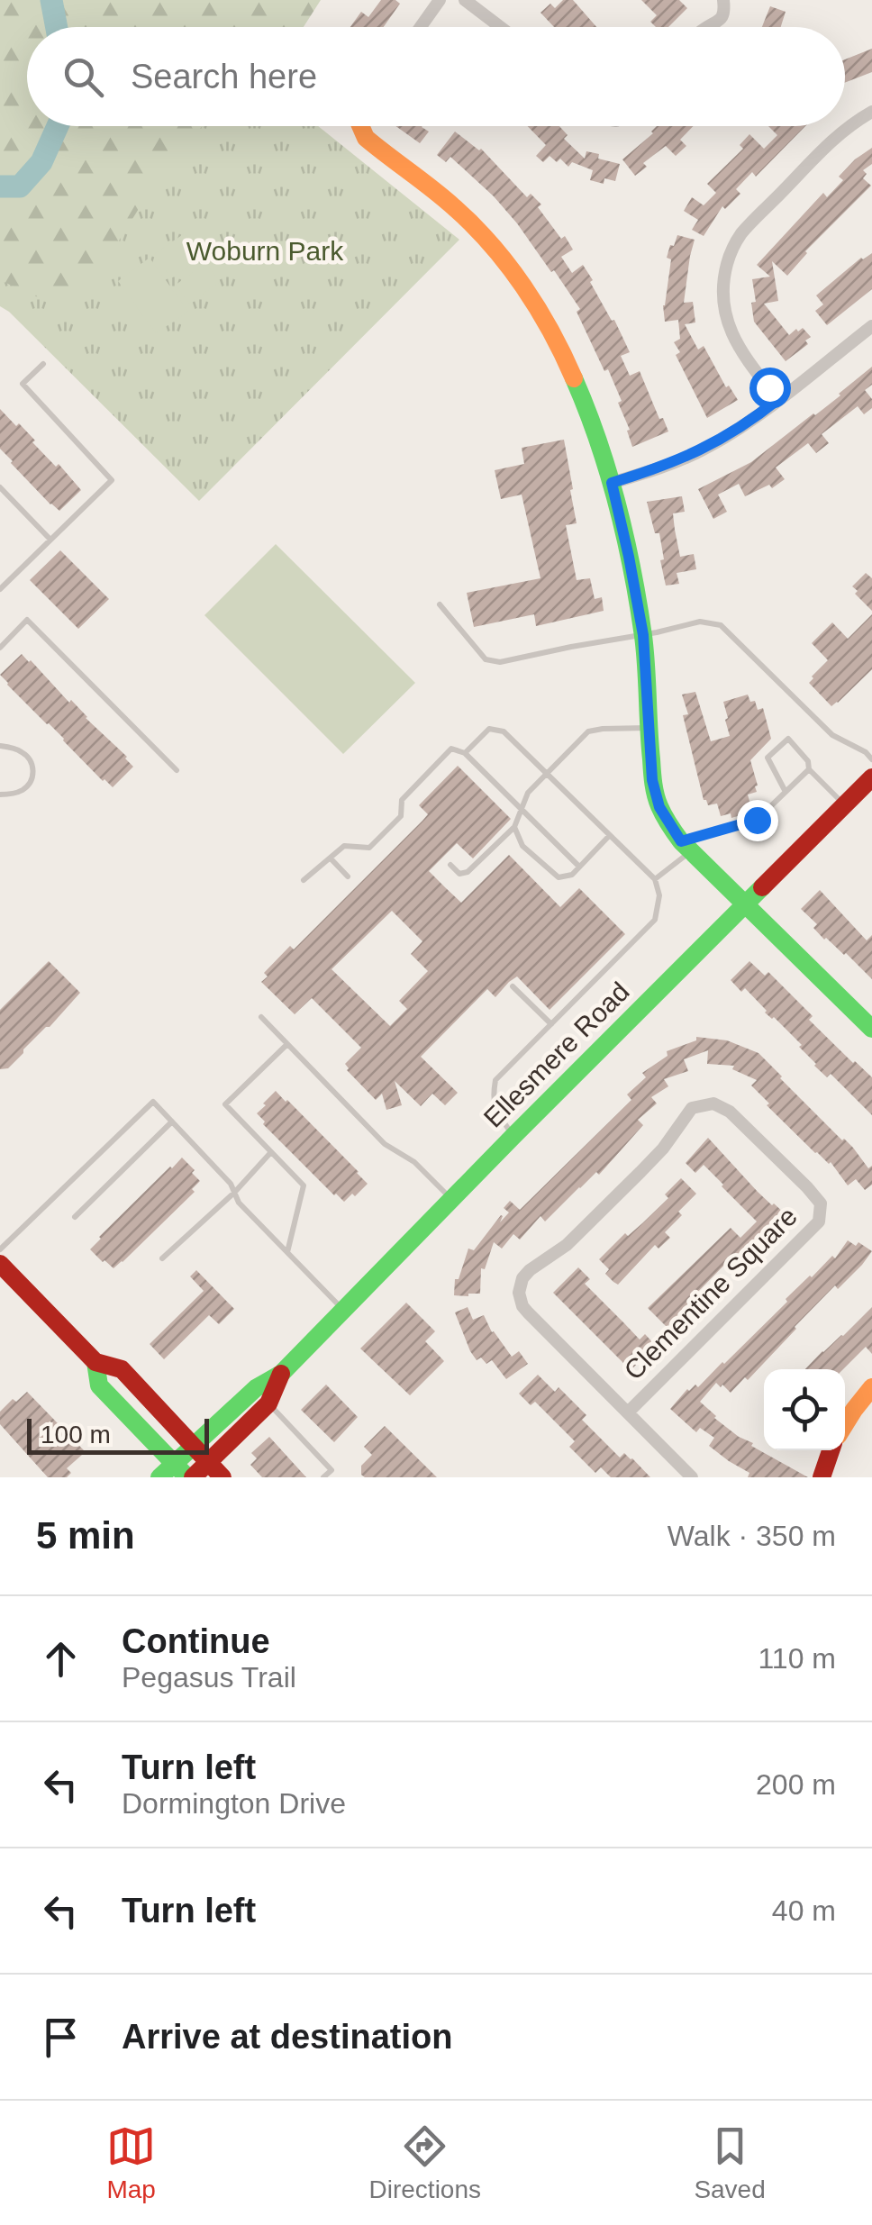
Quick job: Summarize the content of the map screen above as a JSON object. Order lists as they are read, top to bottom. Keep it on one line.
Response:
{"streets":{"main road":["Ellesmere Road"],"street":["Clementine Square"]},"parks":["Woburn Park"],"scale_bar":"100 m","page":{"search":"Search here","scale":"100 m","heading":["5 min","Walk · 350 m"],"list":[["Continue","Pegasus Trail","110 m"],["Turn left","Dormington Drive","200 m"],["Turn left","40 m"],"Arrive at destination"],"nav":["Map","Directions","Saved"]}}
